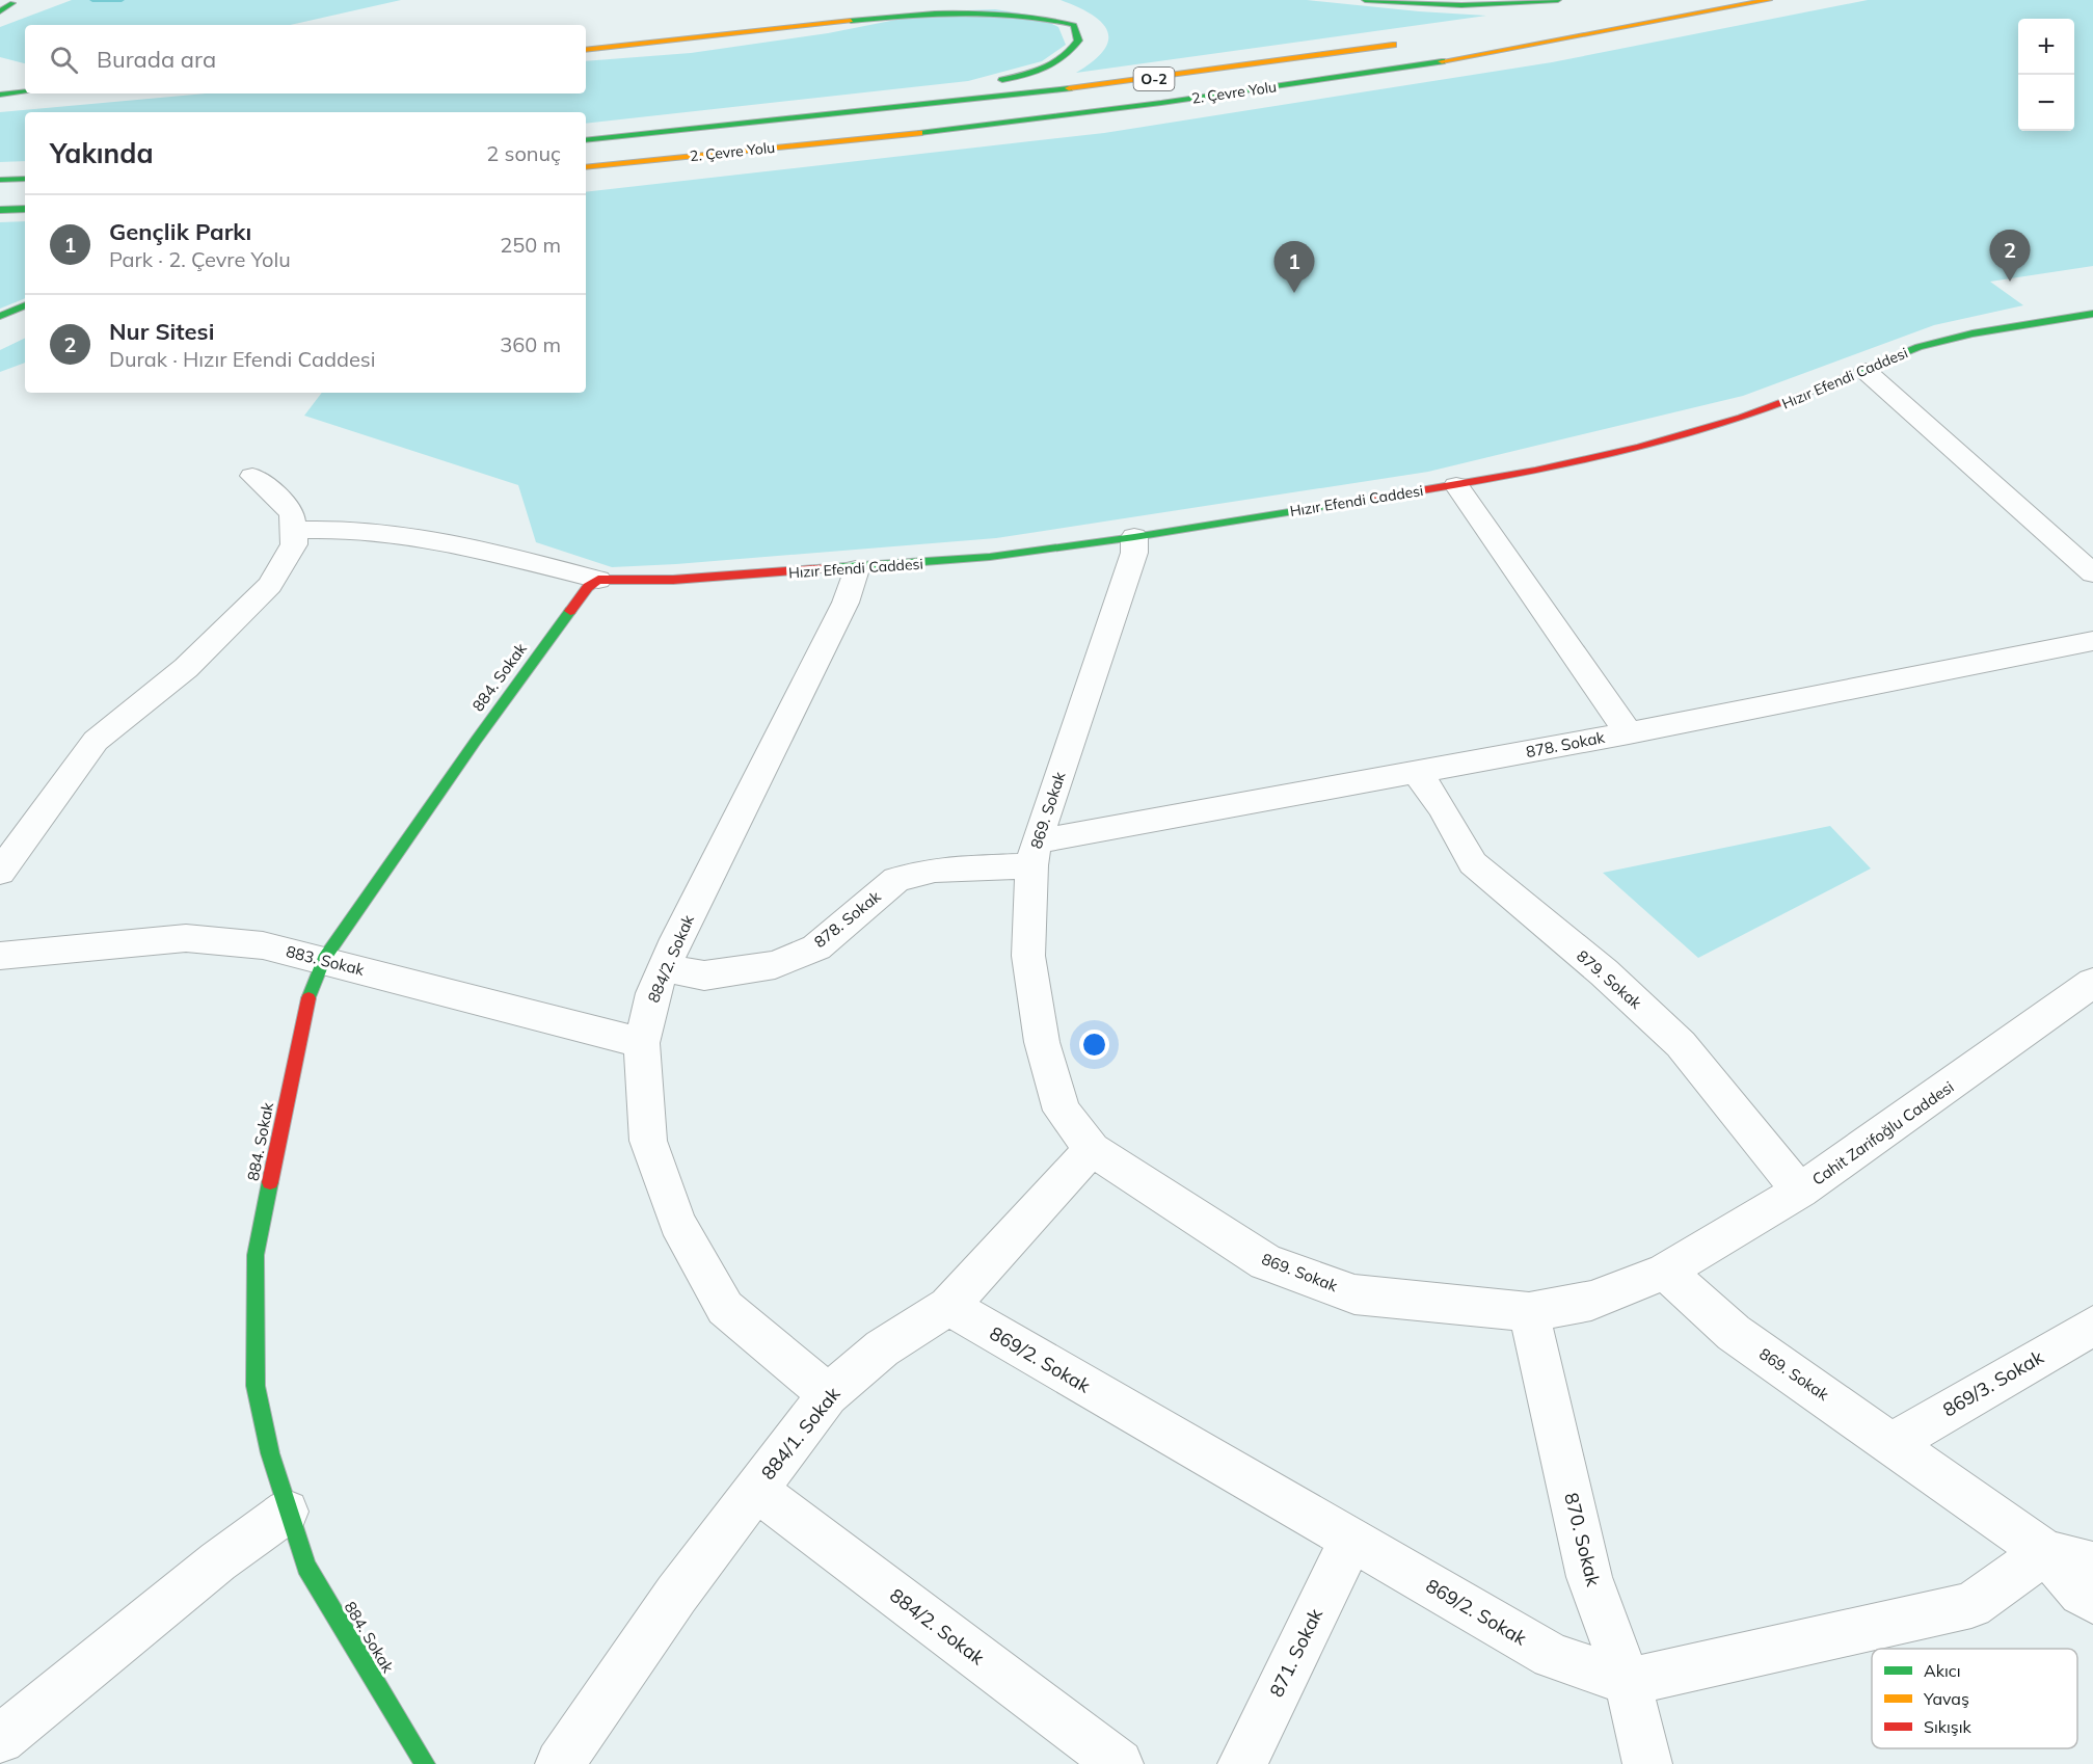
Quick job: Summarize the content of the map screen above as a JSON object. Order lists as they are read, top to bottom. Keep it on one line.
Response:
{"streets":{"main road":["O-2","2. Çevre Yolu","Hızır Efendi Caddesi","884. Sokak"],"street":["878. Sokak","869. Sokak","884/2. Sokak","883. Sokak","879. Sokak","Cahit Zarifoğlu Caddesi","869/2. Sokak","869/3. Sokak","884/1. Sokak","870. Sokak","871. Sokak"]},"crossings":[["Hızır Efendi Caddesi","884. Sokak"],["Hızır Efendi Caddesi","869. Sokak"],["Hızır Efendi Caddesi","884/2. Sokak"],["884. Sokak","883. Sokak"],["878. Sokak","869. Sokak"],["878. Sokak","884/2. Sokak"],["878. Sokak","879. Sokak"],["869. Sokak","Cahit Zarifoğlu Caddesi"],["869. Sokak","869/3. Sokak"],["869. Sokak","884/1. Sokak"],["869. Sokak","870. Sokak"],["884/2. Sokak","883. Sokak"],["884/2. Sokak","884/1. Sokak"],["879. Sokak","Cahit Zarifoğlu Caddesi"],["869/2. Sokak","884/1. Sokak"],["869/2. Sokak","870. Sokak"],["869/2. Sokak","871. Sokak"]],"legend":["Akıcı","Yavaş","Sıkışık"],"page":{"map_buttons":["+","−"],"search":"Burada ara","heading":["Yakında","2 sonuç"],"list":[{"mark":"1","name":"Gençlik Parkı","note":"Park · 2. Çevre Yolu","value":"250 m"},{"mark":"2","name":"Nur Sitesi","note":"Durak · Hızır Efendi Caddesi","value":"360 m"}],"pins":["2","1"]}}
